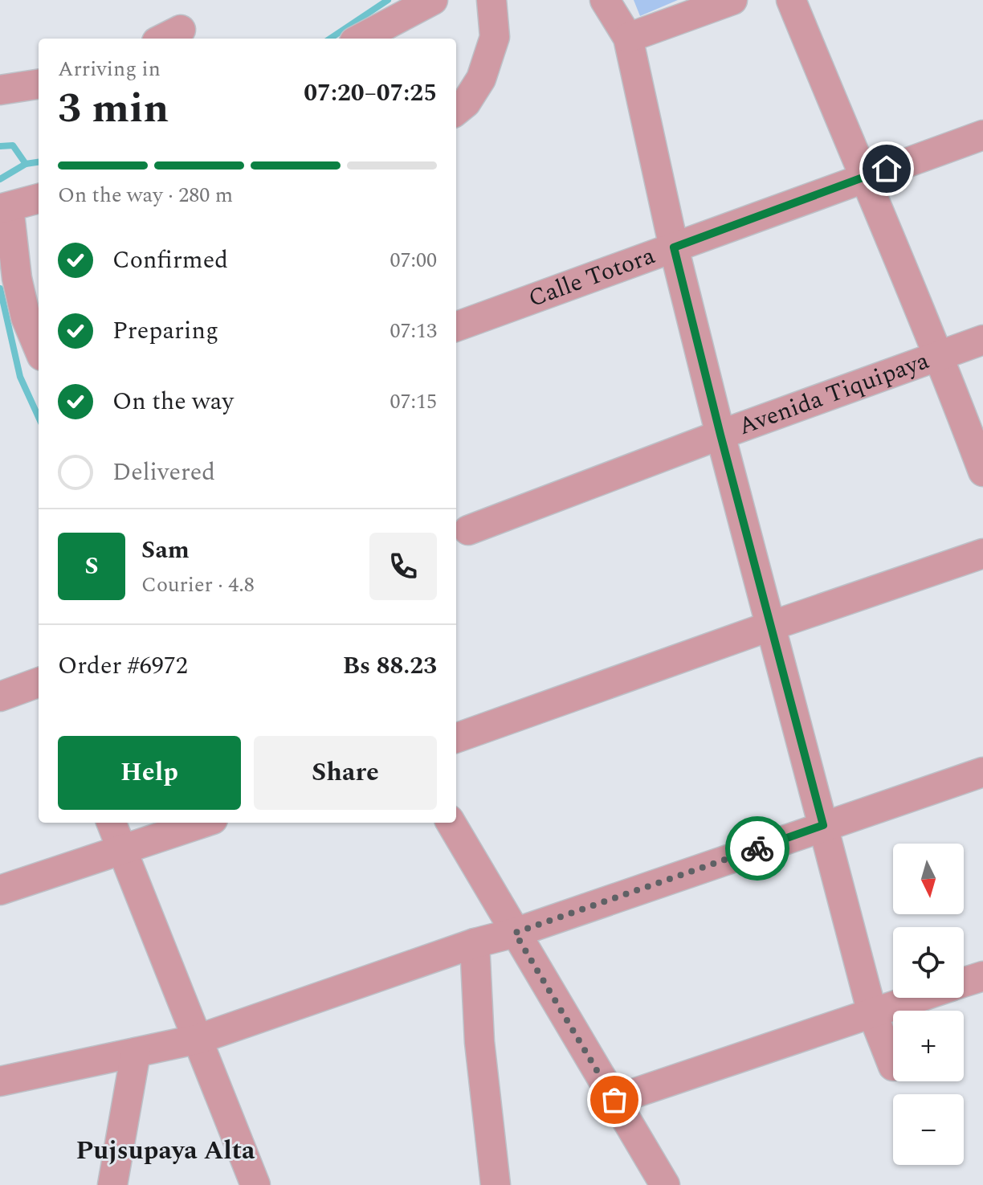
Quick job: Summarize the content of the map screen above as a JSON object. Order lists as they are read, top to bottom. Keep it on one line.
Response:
{"streets":{"street":["Calle Totora","Avenida Tiquipaya"]},"districts":["Pujsupaya Alta"],"north":"bottom","page":{"heading":["3 min","Arriving in","07:20–07:25"],"panel":["Sam","Courier · 4.8","Order #6972","Bs 88.23"],"bar":"On the way · 280 m","list":[["Confirmed","07:00"],["Preparing","07:13"],["On the way","07:15"],"Delivered"],"round":"S","buttons":["Help","Share"],"map_buttons":["+","−"]}}
